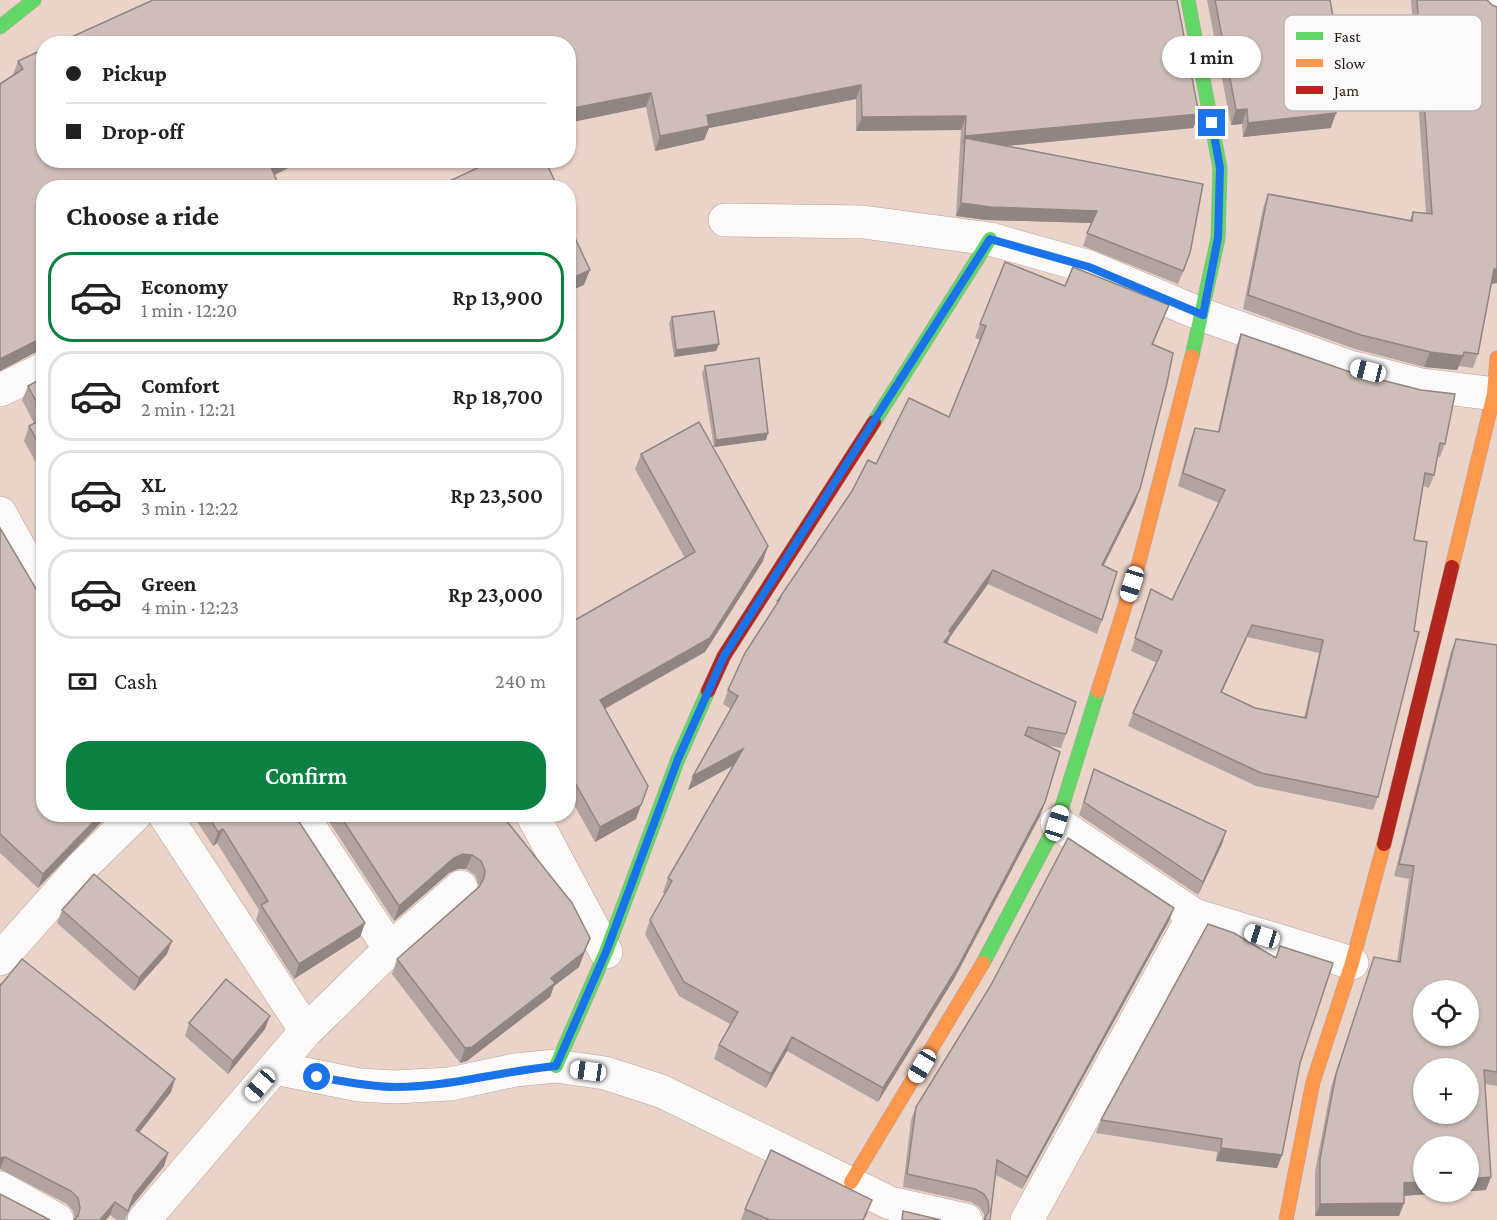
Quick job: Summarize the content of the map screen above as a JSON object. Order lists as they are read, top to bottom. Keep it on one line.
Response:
{"legend":["Fast","Slow","Jam"],"page":{"bubble":"1 min","banner":["Pickup","Drop-off"],"heading":"Choose a ride","list":[{"name":"Economy","note":"1 min · 12:20","value":"Rp 13,900"},{"name":"Comfort","note":"2 min · 12:21","value":"Rp 18,700"},{"name":"XL","note":"3 min · 12:22","value":"Rp 23,500"},{"name":"Green","note":"4 min · 12:23","value":"Rp 23,000"}],"pay":["Cash","240 m"],"buttons":"Confirm","map_buttons":["+","−"]}}
